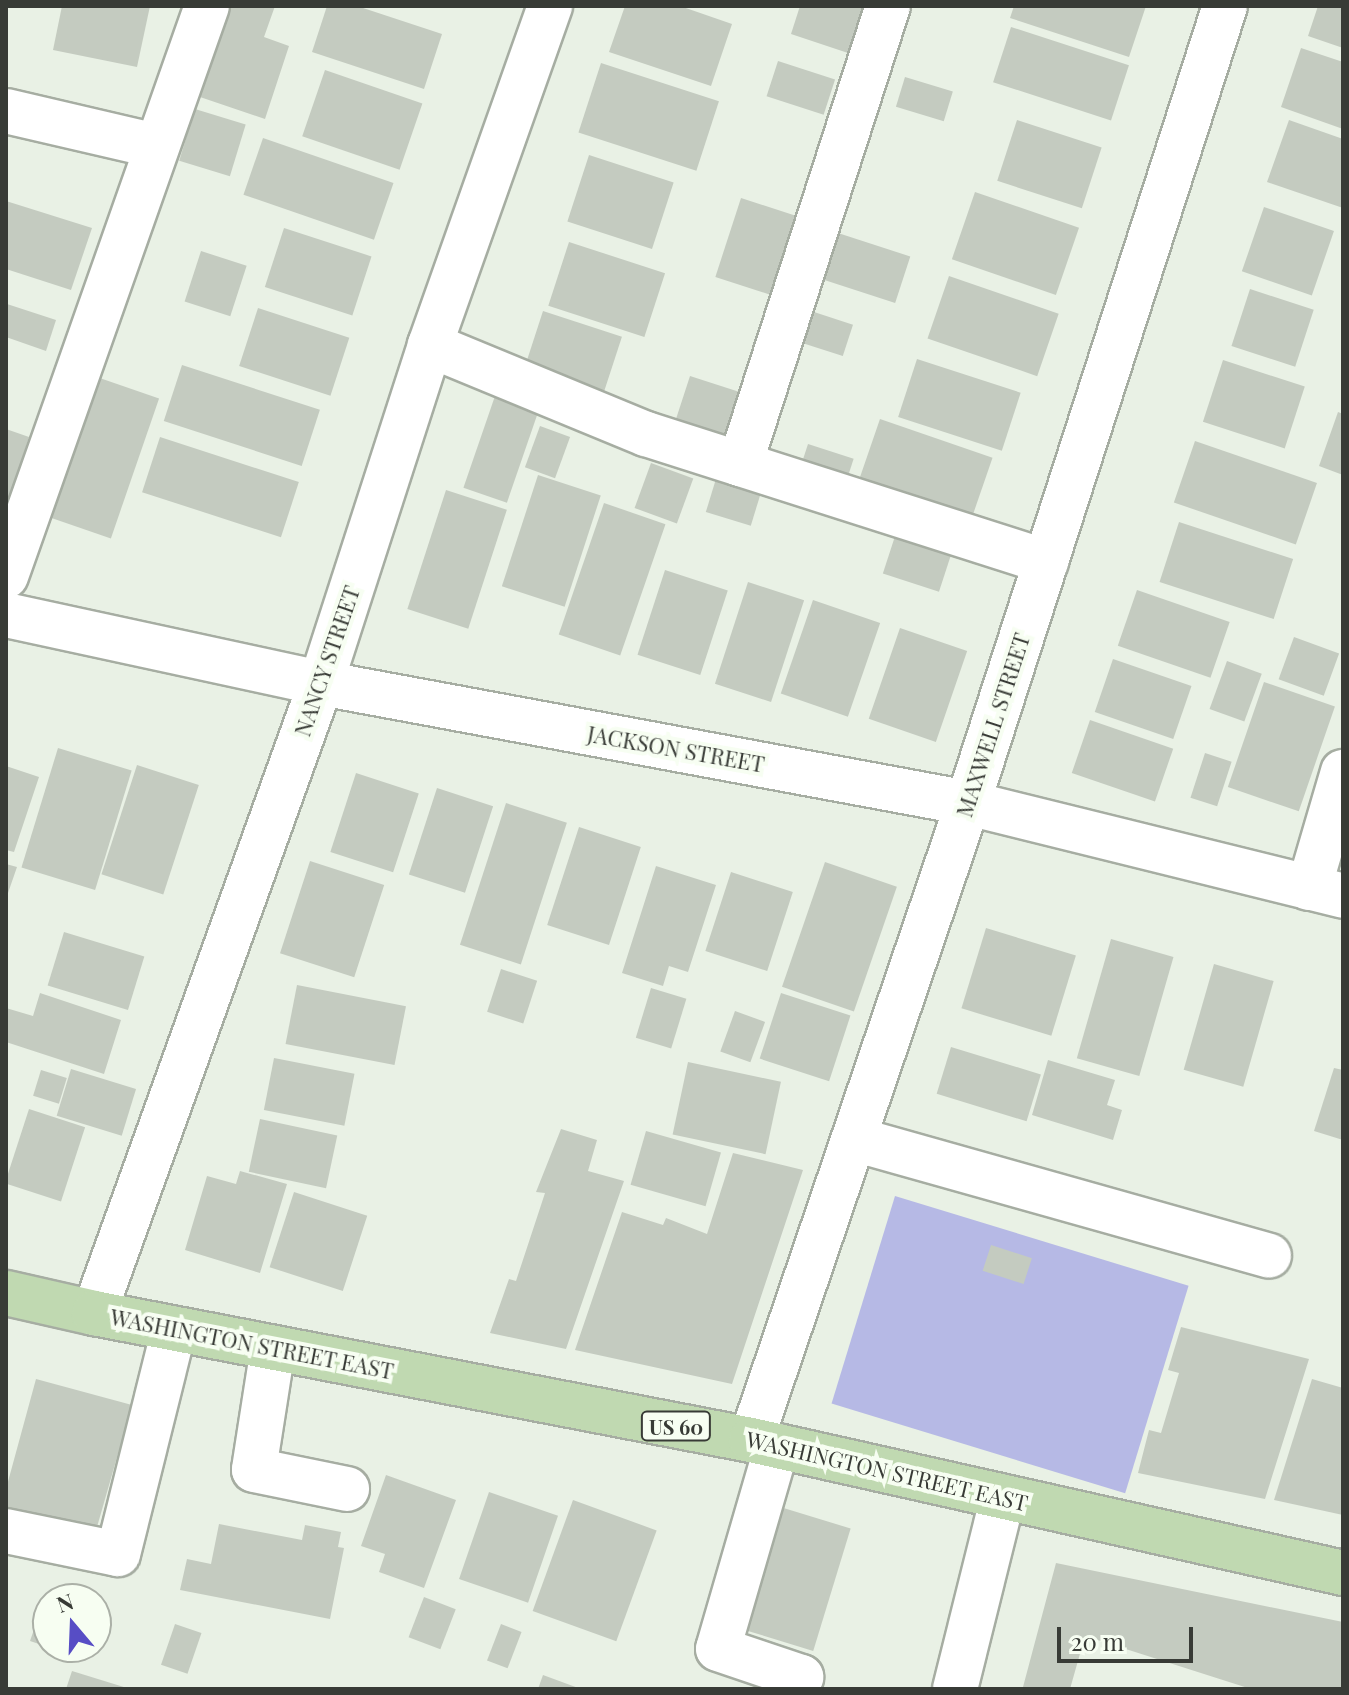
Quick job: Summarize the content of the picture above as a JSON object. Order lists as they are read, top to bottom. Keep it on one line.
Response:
{"streets":{"main road":["WASHINGTON STREET EAST","US 60"],"street":["NANCY STREET","MAXWELL STREET","JACKSON STREET"]},"crossings":[["NANCY STREET","JACKSON STREET"],["NANCY STREET","WASHINGTON STREET EAST"],["MAXWELL STREET","JACKSON STREET"],["MAXWELL STREET","WASHINGTON STREET EAST"]],"scale_bar":"20 m","north":"top"}
